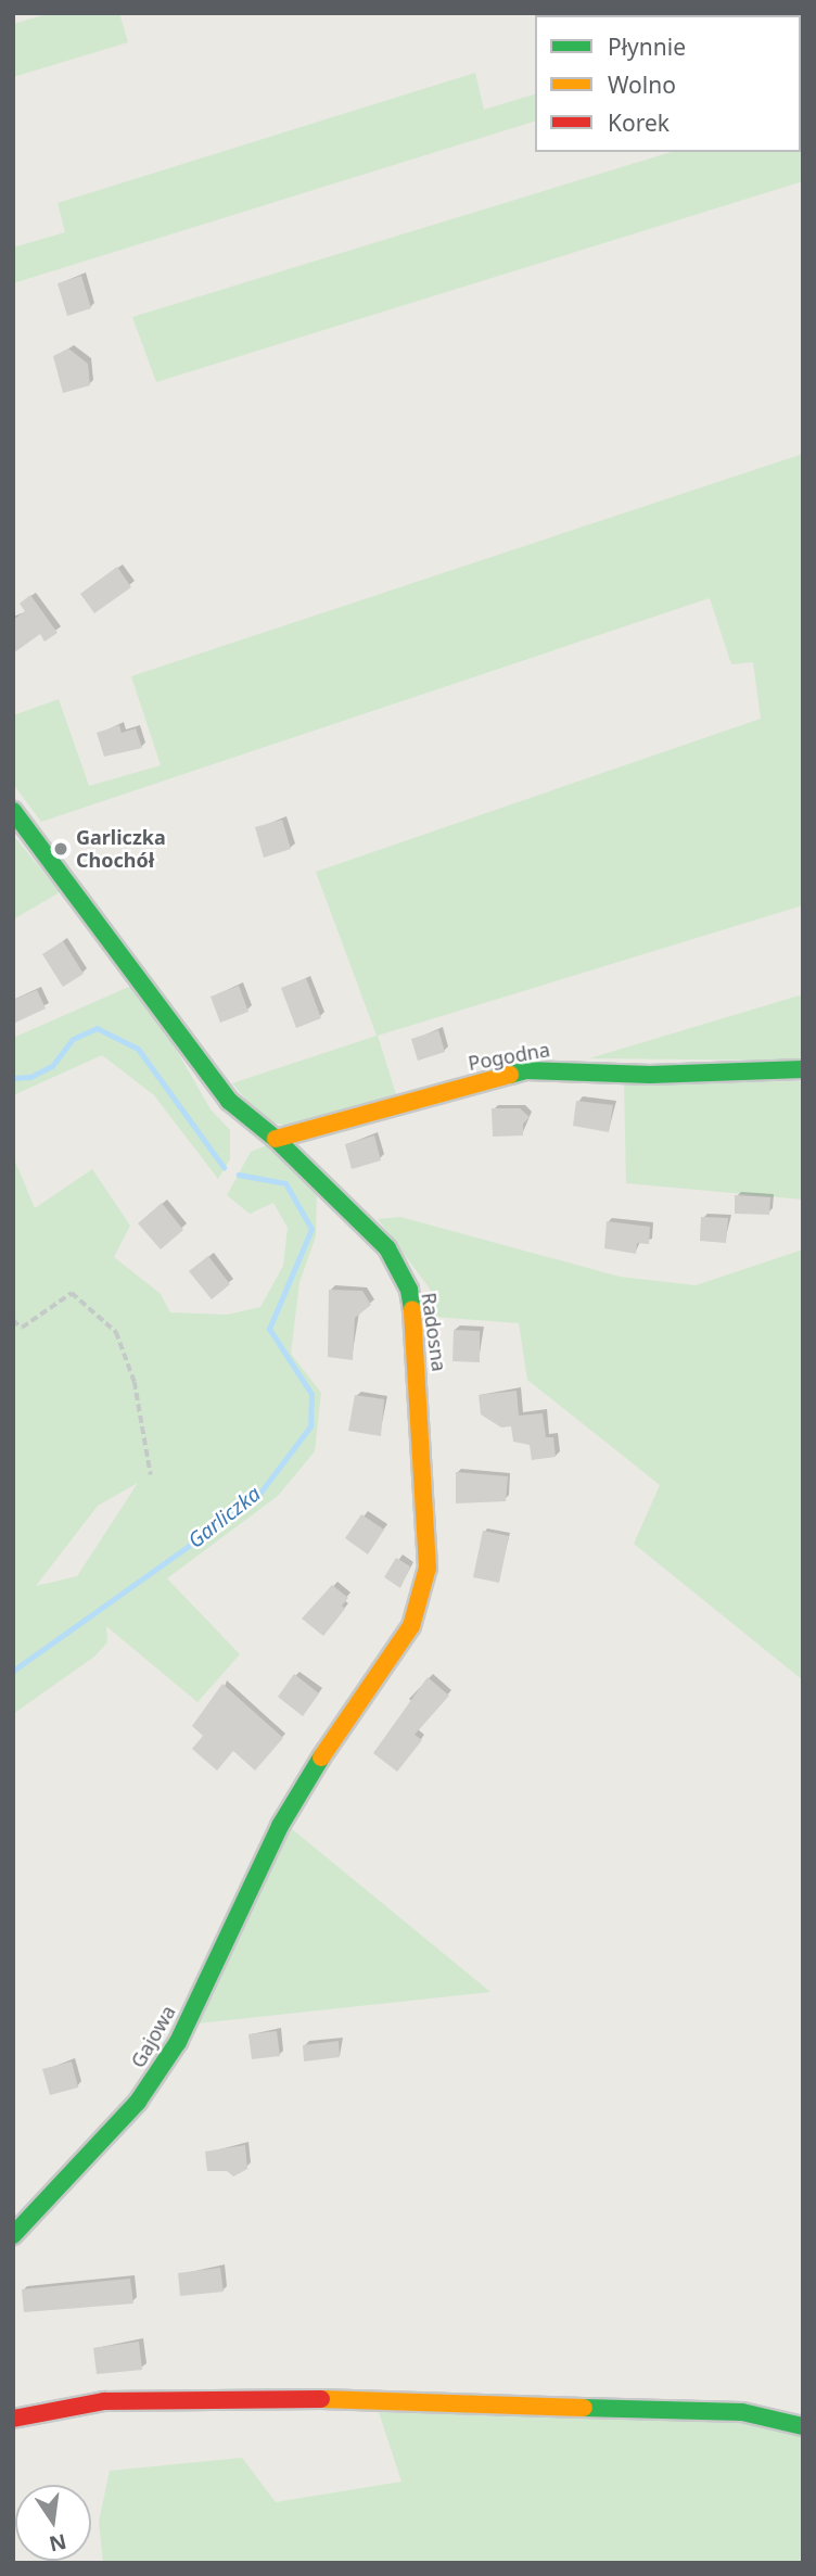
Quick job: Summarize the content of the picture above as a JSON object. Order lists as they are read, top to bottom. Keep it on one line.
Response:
{"streets":{"street":["Pogodna","Radosna","Gajowa"]},"crossings":[["Pogodna","Radosna"],["Radosna","Gajowa"]],"water":["Garliczka"],"places":["Garliczka Chochół"],"legend":["Płynnie","Wolno","Korek"],"north":"bottom"}
